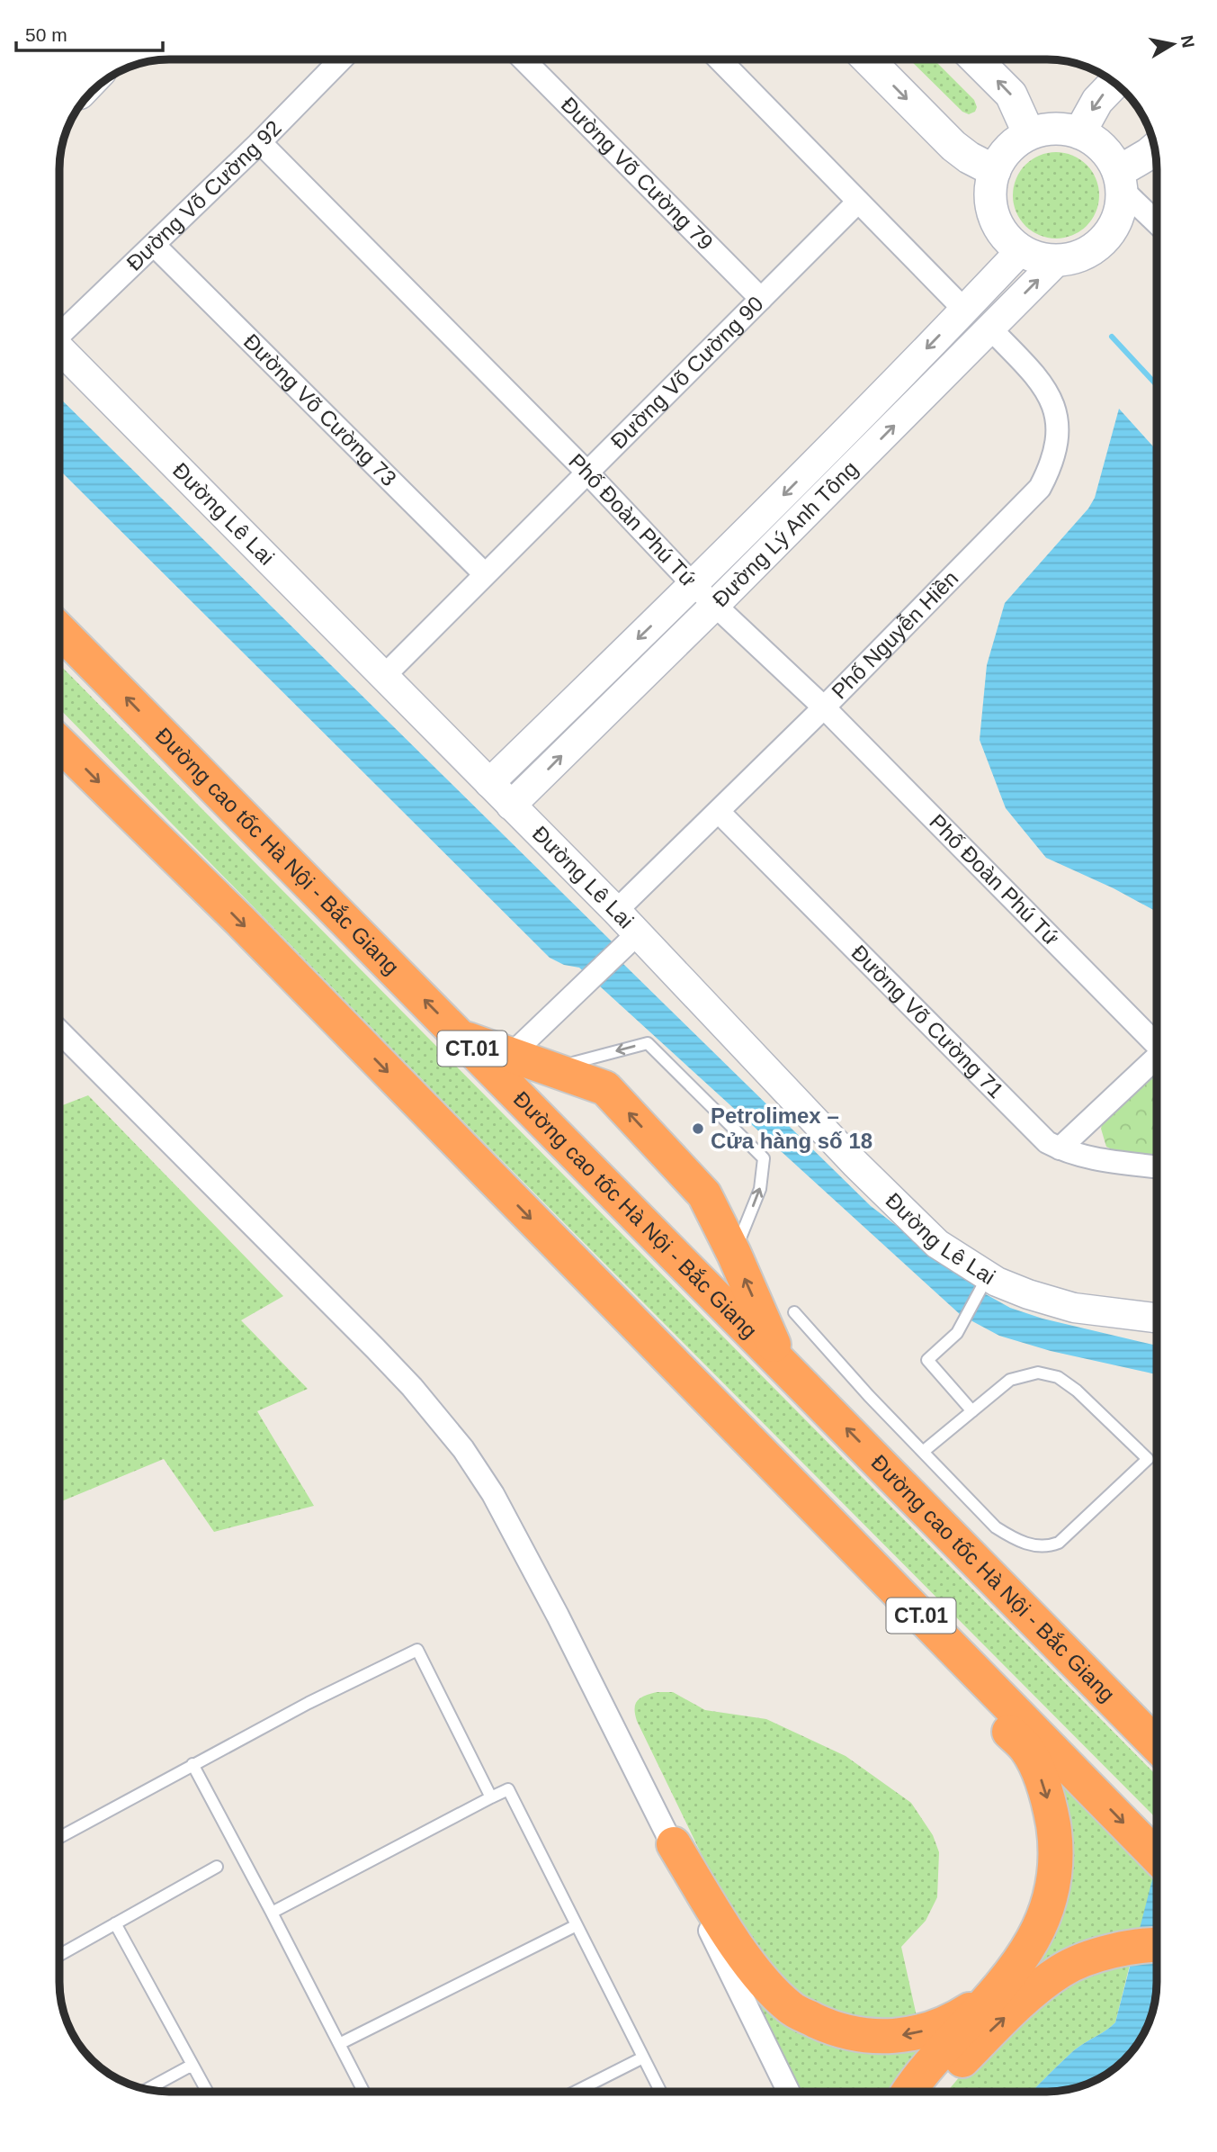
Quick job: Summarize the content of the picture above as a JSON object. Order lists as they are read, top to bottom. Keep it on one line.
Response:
{"streets":{"highway":["Đường cao tốc Hà Nội - Bắc Giang","CT.01"],"street":["Đường Võ Cường 79","Đường Võ Cường 92","Đường Võ Cường 90","Đường Võ Cường 73","Đường Lê Lai","Phố Đoàn Phú Tứ","Đường Lý Anh Tông","Phố Nguyễn Hiền","Đường Võ Cường 71"]},"crossings":[["Đường Võ Cường 79","Đường Võ Cường 90"],["Đường Võ Cường 92","Đường Võ Cường 73"],["Đường Võ Cường 92","Phố Đoàn Phú Tứ"],["Đường Võ Cường 90","Đường Võ Cường 73"],["Đường Võ Cường 90","Đường Lê Lai"],["Đường Võ Cường 90","Phố Đoàn Phú Tứ"],["Đường Lê Lai","Đường Lý Anh Tông"],["Đường Lê Lai","Phố Nguyễn Hiền"],["Phố Đoàn Phú Tứ","Đường Lý Anh Tông"],["Phố Đoàn Phú Tứ","Phố Nguyễn Hiền"],["Đường Lý Anh Tông","Phố Nguyễn Hiền"],["Phố Nguyễn Hiền","Đường Võ Cường 71"]],"places":["Petrolimex – Cửa hàng số 18"],"scale_bar":"50 m","north":"right"}
